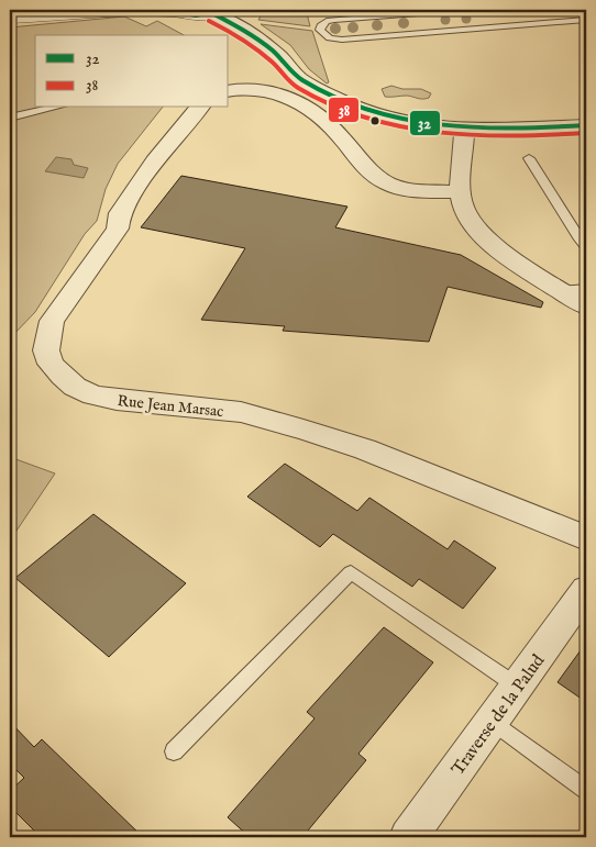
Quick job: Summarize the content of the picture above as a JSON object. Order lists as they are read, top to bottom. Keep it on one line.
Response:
{"streets":{"street":["Rue Jean Marsac","Traverse de la Palud"]},"lines":["transit line 32","transit line 38"],"legend":["32","38"]}
